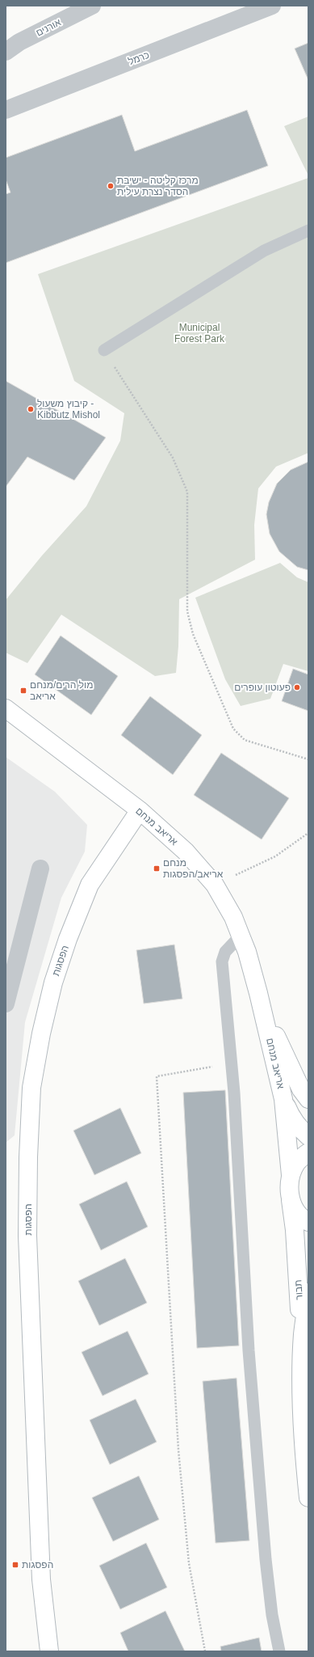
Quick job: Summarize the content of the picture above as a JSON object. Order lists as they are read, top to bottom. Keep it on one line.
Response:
{"streets":{"street":["אורנים","כרמל","אריאב מנחם","הפסגות","תבור"]},"crossings":[["אריאב מנחם","הפסגות"]],"parks":["Municipal Forest Park"],"places":{"other":["מרכז קליטה - ישיבת הסדר נצרת עילית","קיבוץ משעול - Kibbutz Mishol","פעוטון עופרים"],"transit":["מול הרים/מנחם אריאב","מנחם אריאב/הפסגות","הפסגות"]}}
